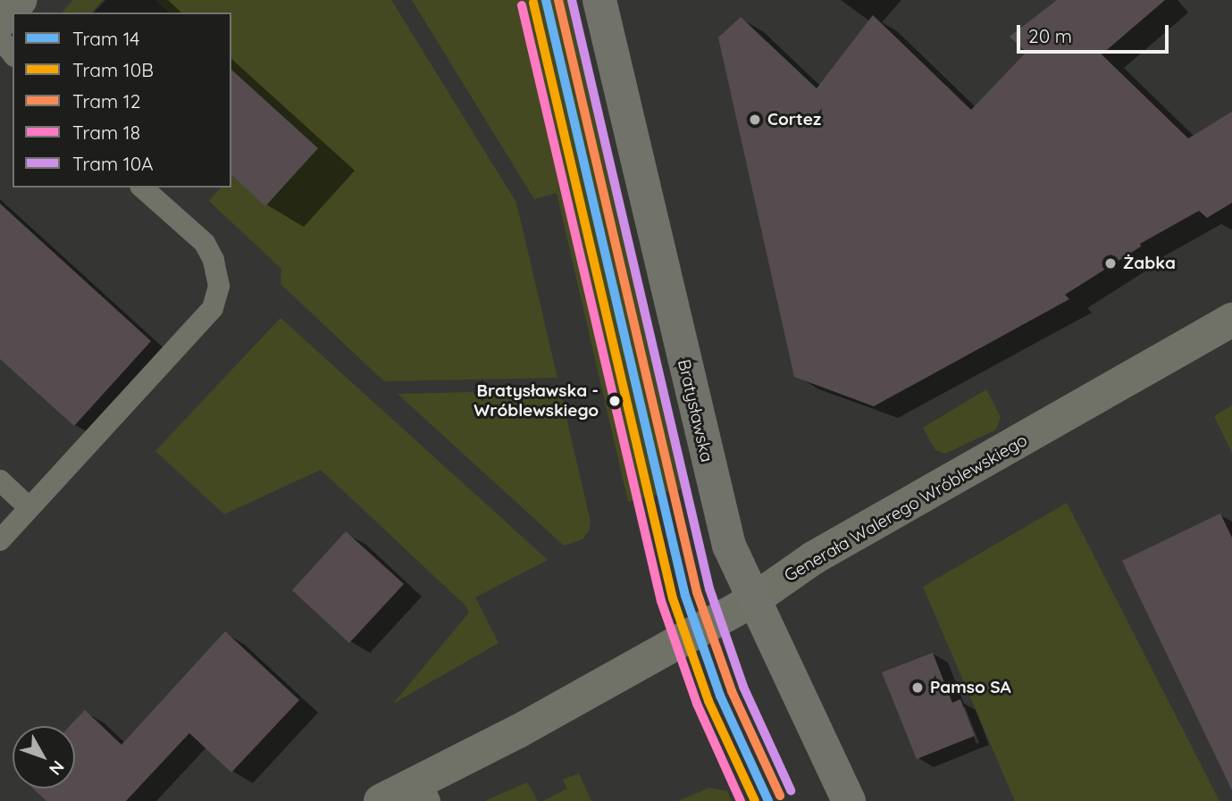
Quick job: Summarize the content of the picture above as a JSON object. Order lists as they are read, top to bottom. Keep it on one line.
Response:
{"streets":{"street":["Bratysławska","Generała Walerego Wróblewskiego"]},"crossings":[["Bratysławska","Generała Walerego Wróblewskiego"]],"places":["Cortez","Żabka","Bratysławska - Wróblewskiego","Pamso SA"],"lines":["tram line 14","tram line 12","tram line 10A","tram line 10B","tram line 18"],"legend":["Tram 14","Tram 10B","Tram 12","Tram 18","Tram 10A"],"scale_bar":"20 m","north":"bottom right"}
